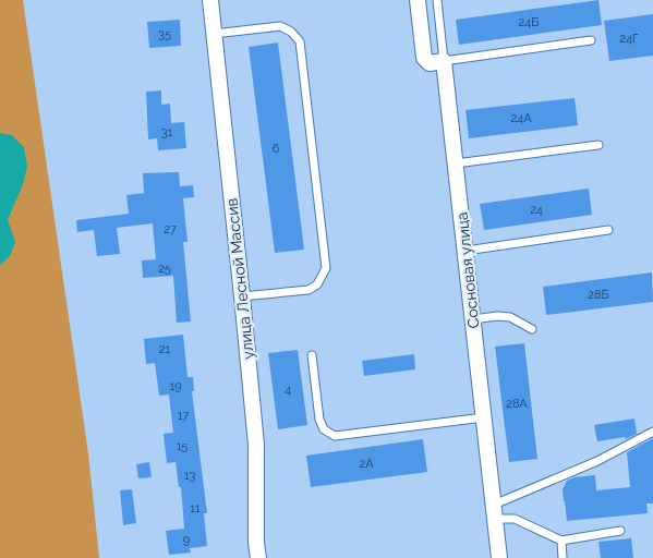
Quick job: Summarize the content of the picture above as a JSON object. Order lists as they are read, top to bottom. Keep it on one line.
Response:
{"streets":{"street":["Сосновая улица","улица Лесной Массив"]},"house_numbers":["24Б","35","24Г","24А","31","6","24","27","25","28Б","21","19","4","28А","17","15","2А","13","11","9"]}
